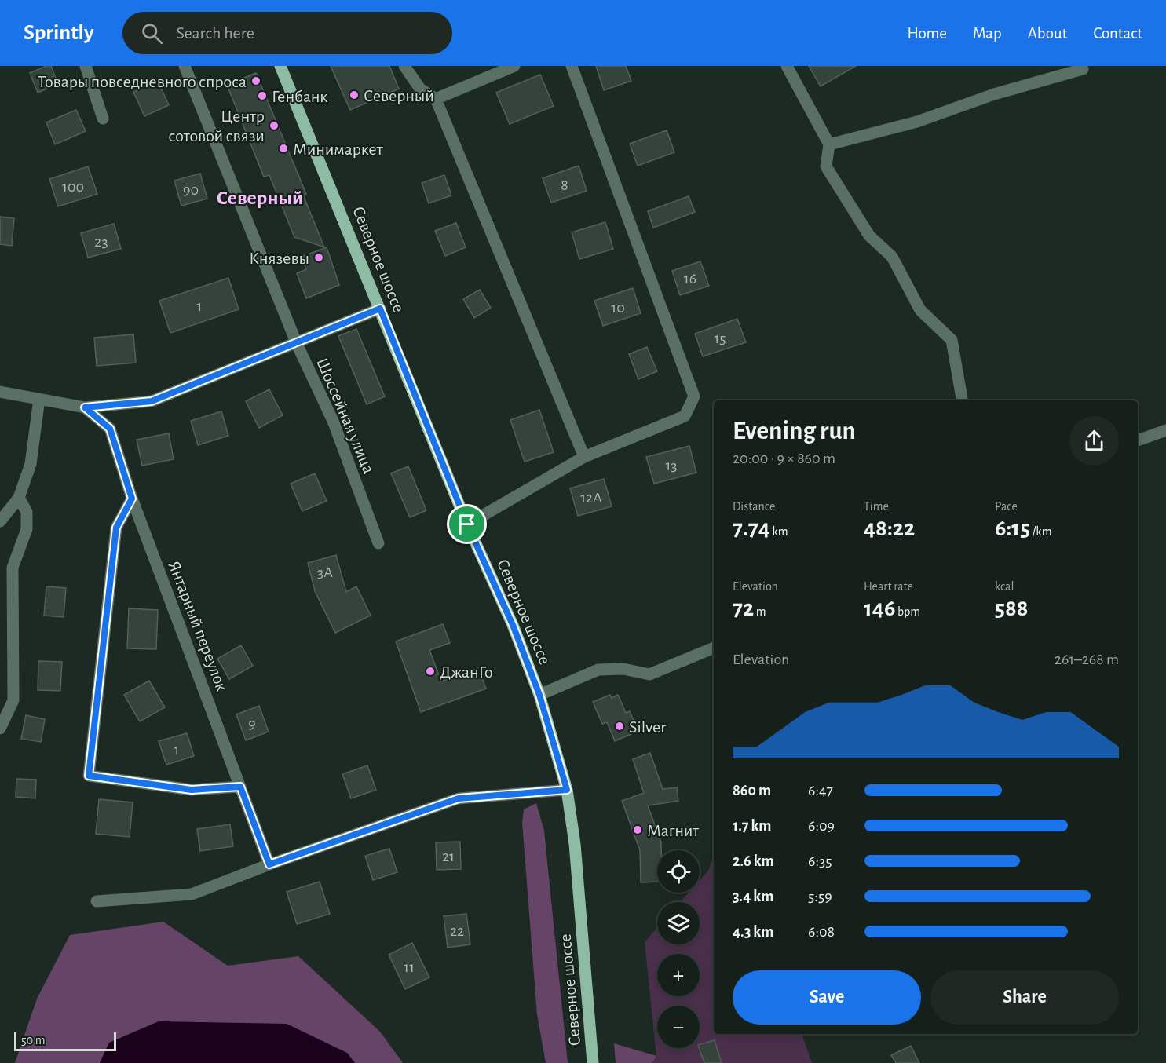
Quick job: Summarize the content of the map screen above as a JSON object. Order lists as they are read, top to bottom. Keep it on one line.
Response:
{"streets":{"main road":["Северное шоссе"],"street":["Шоссейная улица","Янтарный переулок"]},"districts":["Северный"],"places":["Товары повседневного спроса","Северный","Генбанк","Центр сотовой связи","Минимаркет","Князевы","ДжанГо","Silver","Магнит"],"house_numbers":["8","100","90","23","16","1","10","15","13","12А","3А","9","1","21","22","11"],"scale_bar":"50 m","page":{"header":"Sprintly","search":"Search here","nav":["Home","Map","About","Contact"],"heading":["Evening run","20:00 · 9 × 860 m"],"stats":[["Distance","7.74 km"],["Time","48:22"],["Pace","6:15 /km"],["Elevation","72 m"],["Heart rate","146 bpm"],["kcal","588"]],"chart":["Elevation","261–268 m"],"list":[{"name":"860 m","note":"6:47"},{"name":"1.7 km","note":"6:09"},{"name":"2.6 km","note":"6:35"},{"name":"3.4 km","note":"5:59"},{"name":"4.3 km","note":"6:08"}],"map_buttons":["+","−"],"buttons":["Save","Share"],"scale":"50 m"}}
